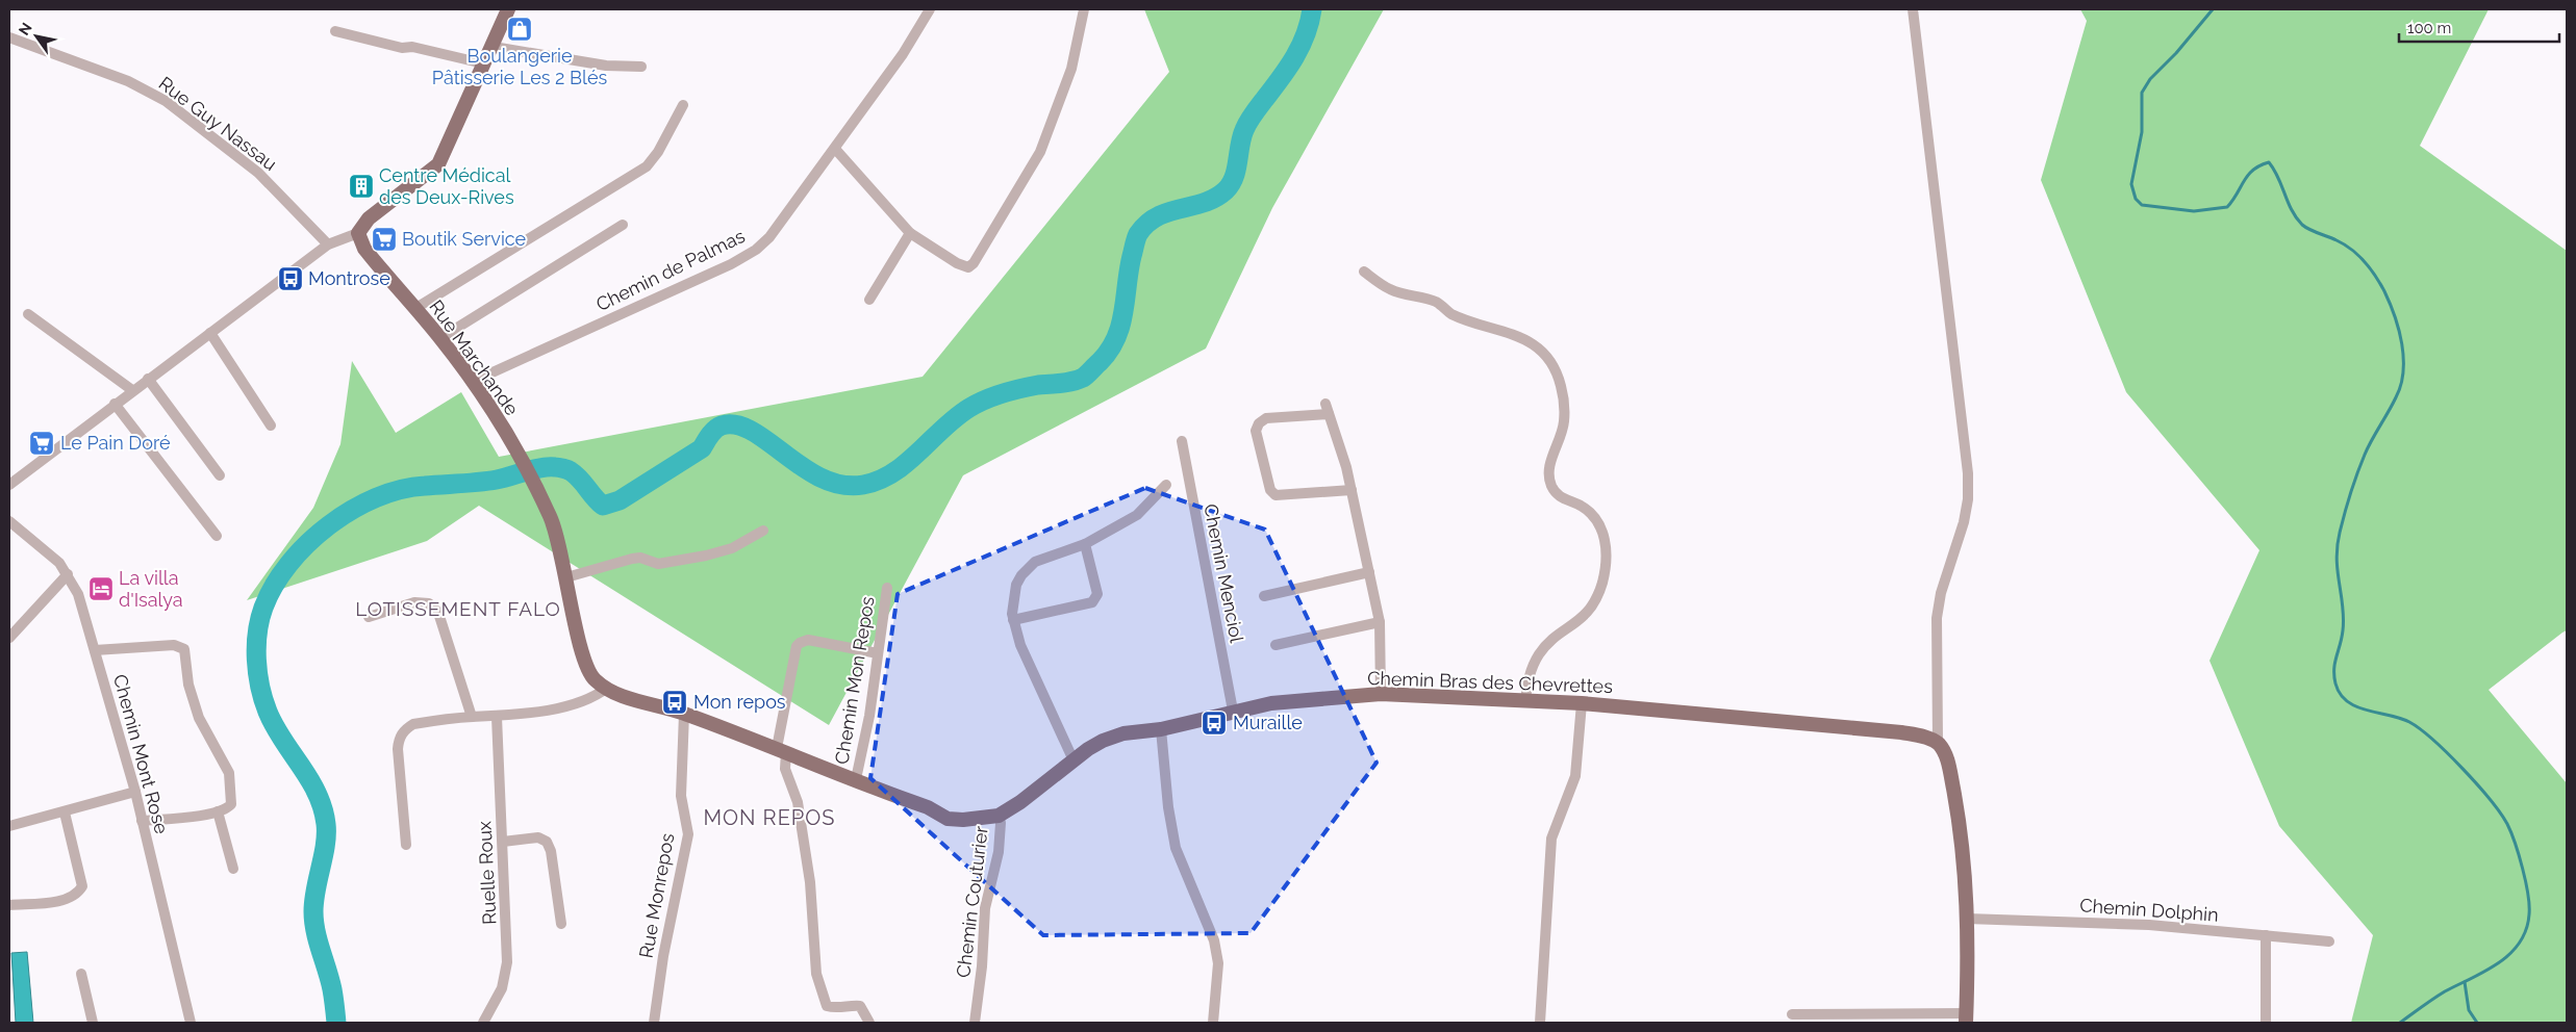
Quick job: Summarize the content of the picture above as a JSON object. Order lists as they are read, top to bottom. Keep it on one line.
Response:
{"streets":{"main road":["Rue Marchande","Chemin Bras des Chevrettes"],"street":["Rue Guy Nassau","Chemin de Palmas","Chemin Menciol","Chemin Mon Repos","Chemin Mont Rose","Ruelle Roux","Rue Monrepos","Chemin Couturier","Chemin Dolphin"]},"crossings":[["Chemin de Palmas","Rue Marchande"],["Rue Marchande","Chemin Bras des Chevrettes"],["Chemin Menciol","Chemin Bras des Chevrettes"],["Chemin Mon Repos","Chemin Bras des Chevrettes"],["Chemin Bras des Chevrettes","Rue Monrepos"],["Chemin Bras des Chevrettes","Chemin Couturier"]],"districts":["LOTISSEMENT FALO","MON REPOS"],"places":{"shop":["Boulangerie Pâtisserie Les 2 Blés"],"building":["Centre Médical des Deux-Rives"],"supermarket":["Boutik Service","Le Pain Doré"],"bus stop":["Montrose","Mon repos","Muraille"],"hotel":["La villa d'Isalya"]},"scale_bar":"100 m","north":"top left"}
